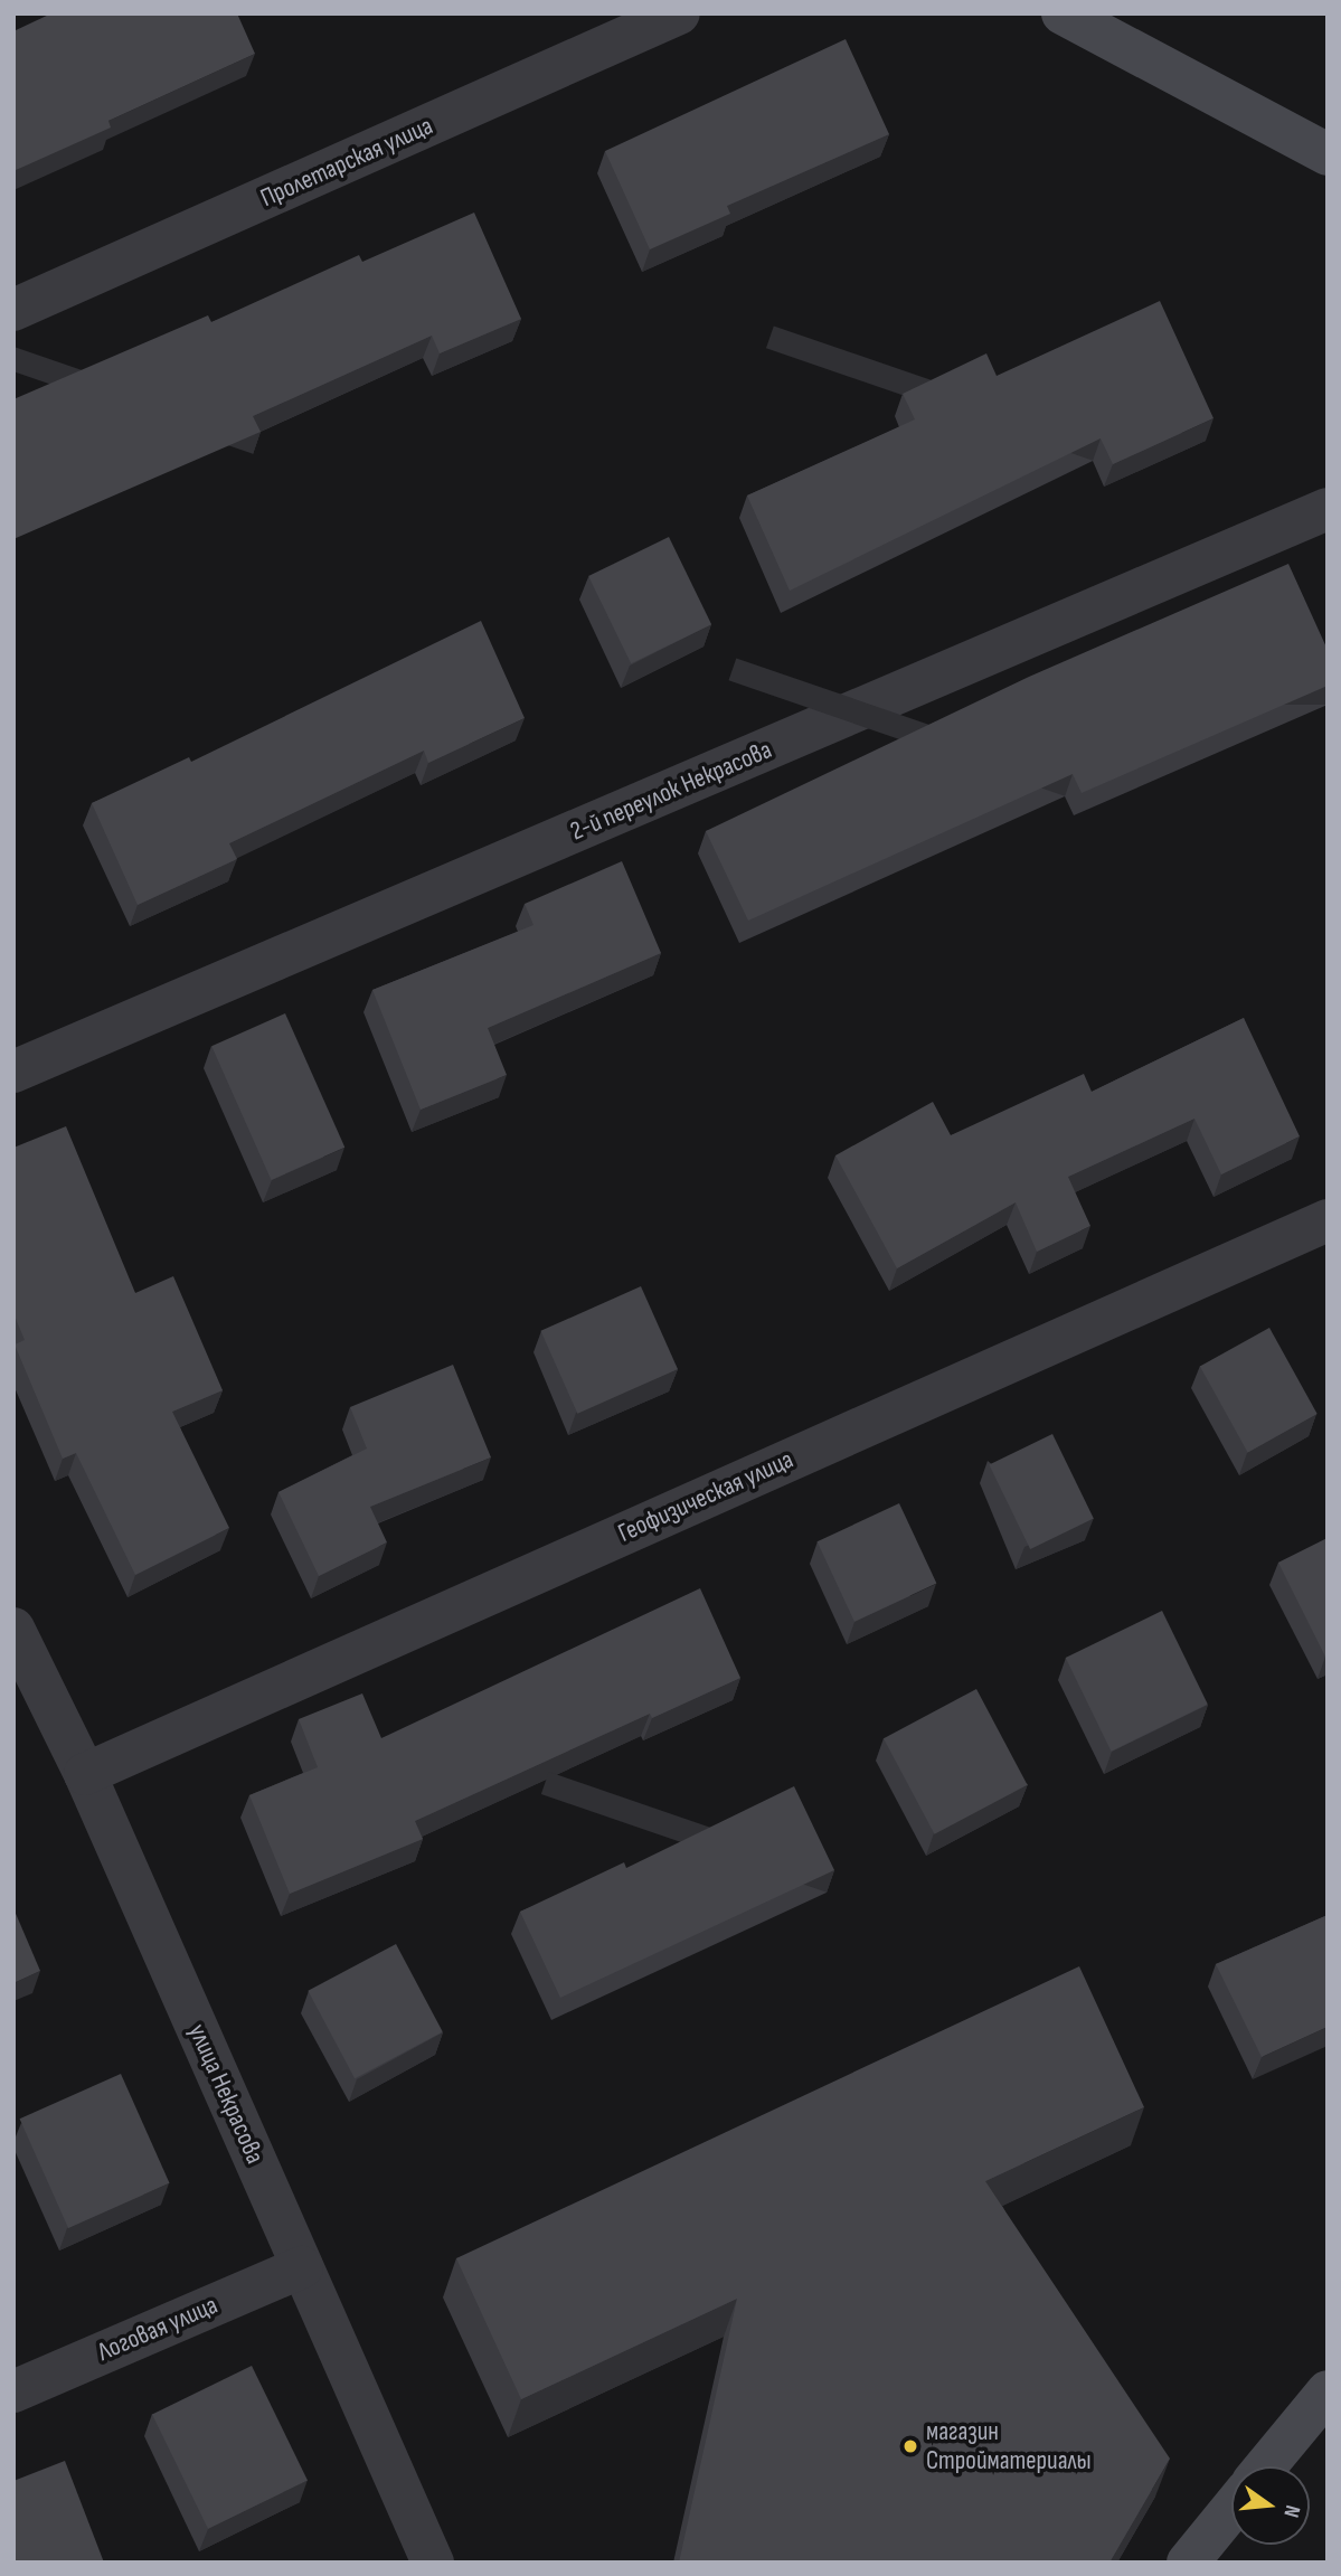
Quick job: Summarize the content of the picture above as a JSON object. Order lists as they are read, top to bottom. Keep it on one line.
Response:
{"streets":{"street":["Пролетарская улица","2-й переулок Некрасова","Геофизическая улица","улица Некрасова","Логовая улица"]},"crossings":[["Геофизическая улица","улица Некрасова"],["улица Некрасова","Логовая улица"]],"places":["магазин Стройматериалы"],"north":"right"}
